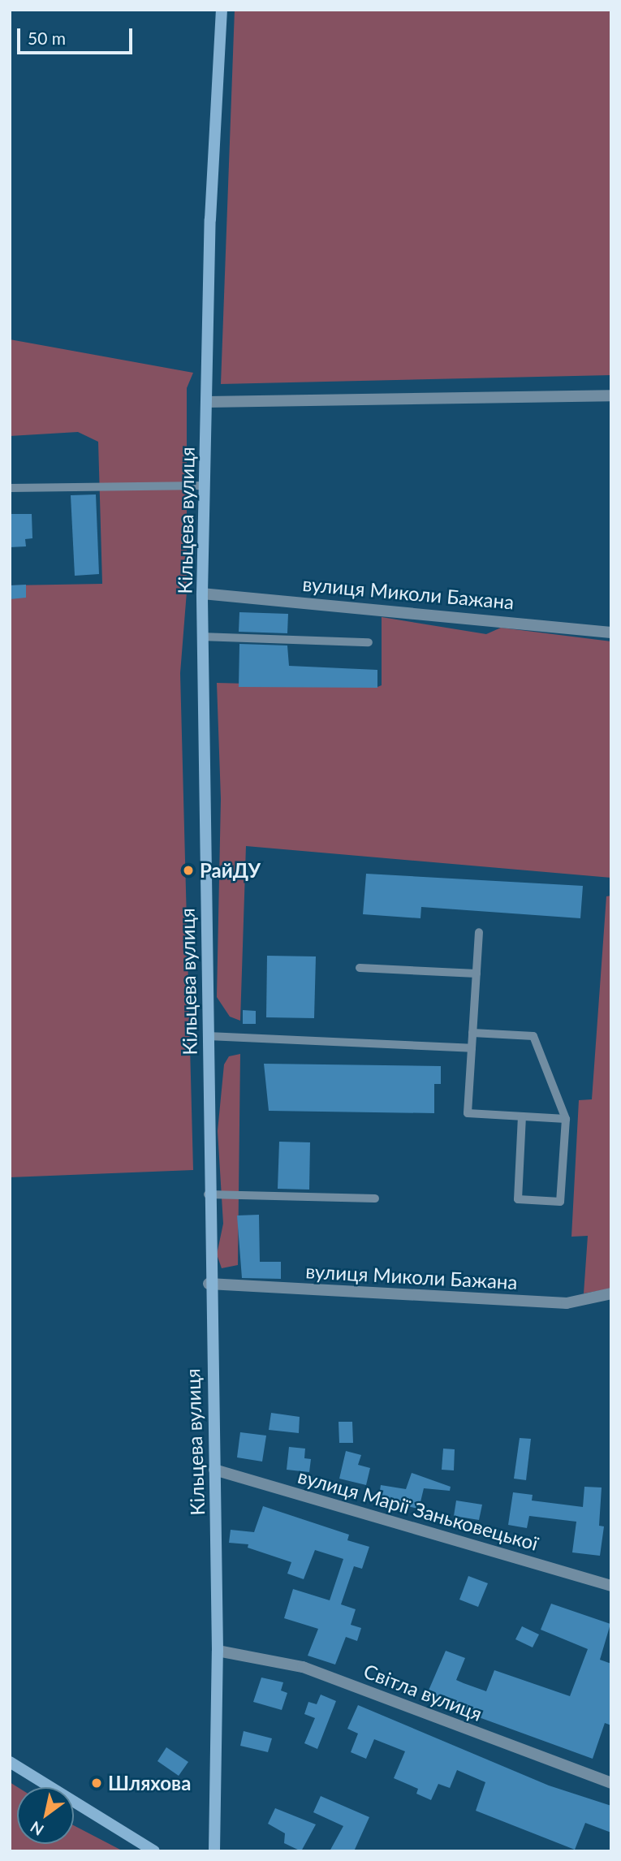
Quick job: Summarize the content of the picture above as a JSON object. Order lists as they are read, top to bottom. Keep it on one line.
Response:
{"streets":{"street":["Кільцева вулиця","вулиця Миколи Бажана","вулиця Марії Заньковецької","Світла вулиця"]},"crossings":[["Кільцева вулиця","вулиця Миколи Бажана"],["Кільцева вулиця","вулиця Марії Заньковецької"],["Кільцева вулиця","Світла вулиця"]],"places":["РайДУ","Шляхова"],"scale_bar":"50 m","north":"bottom left"}
